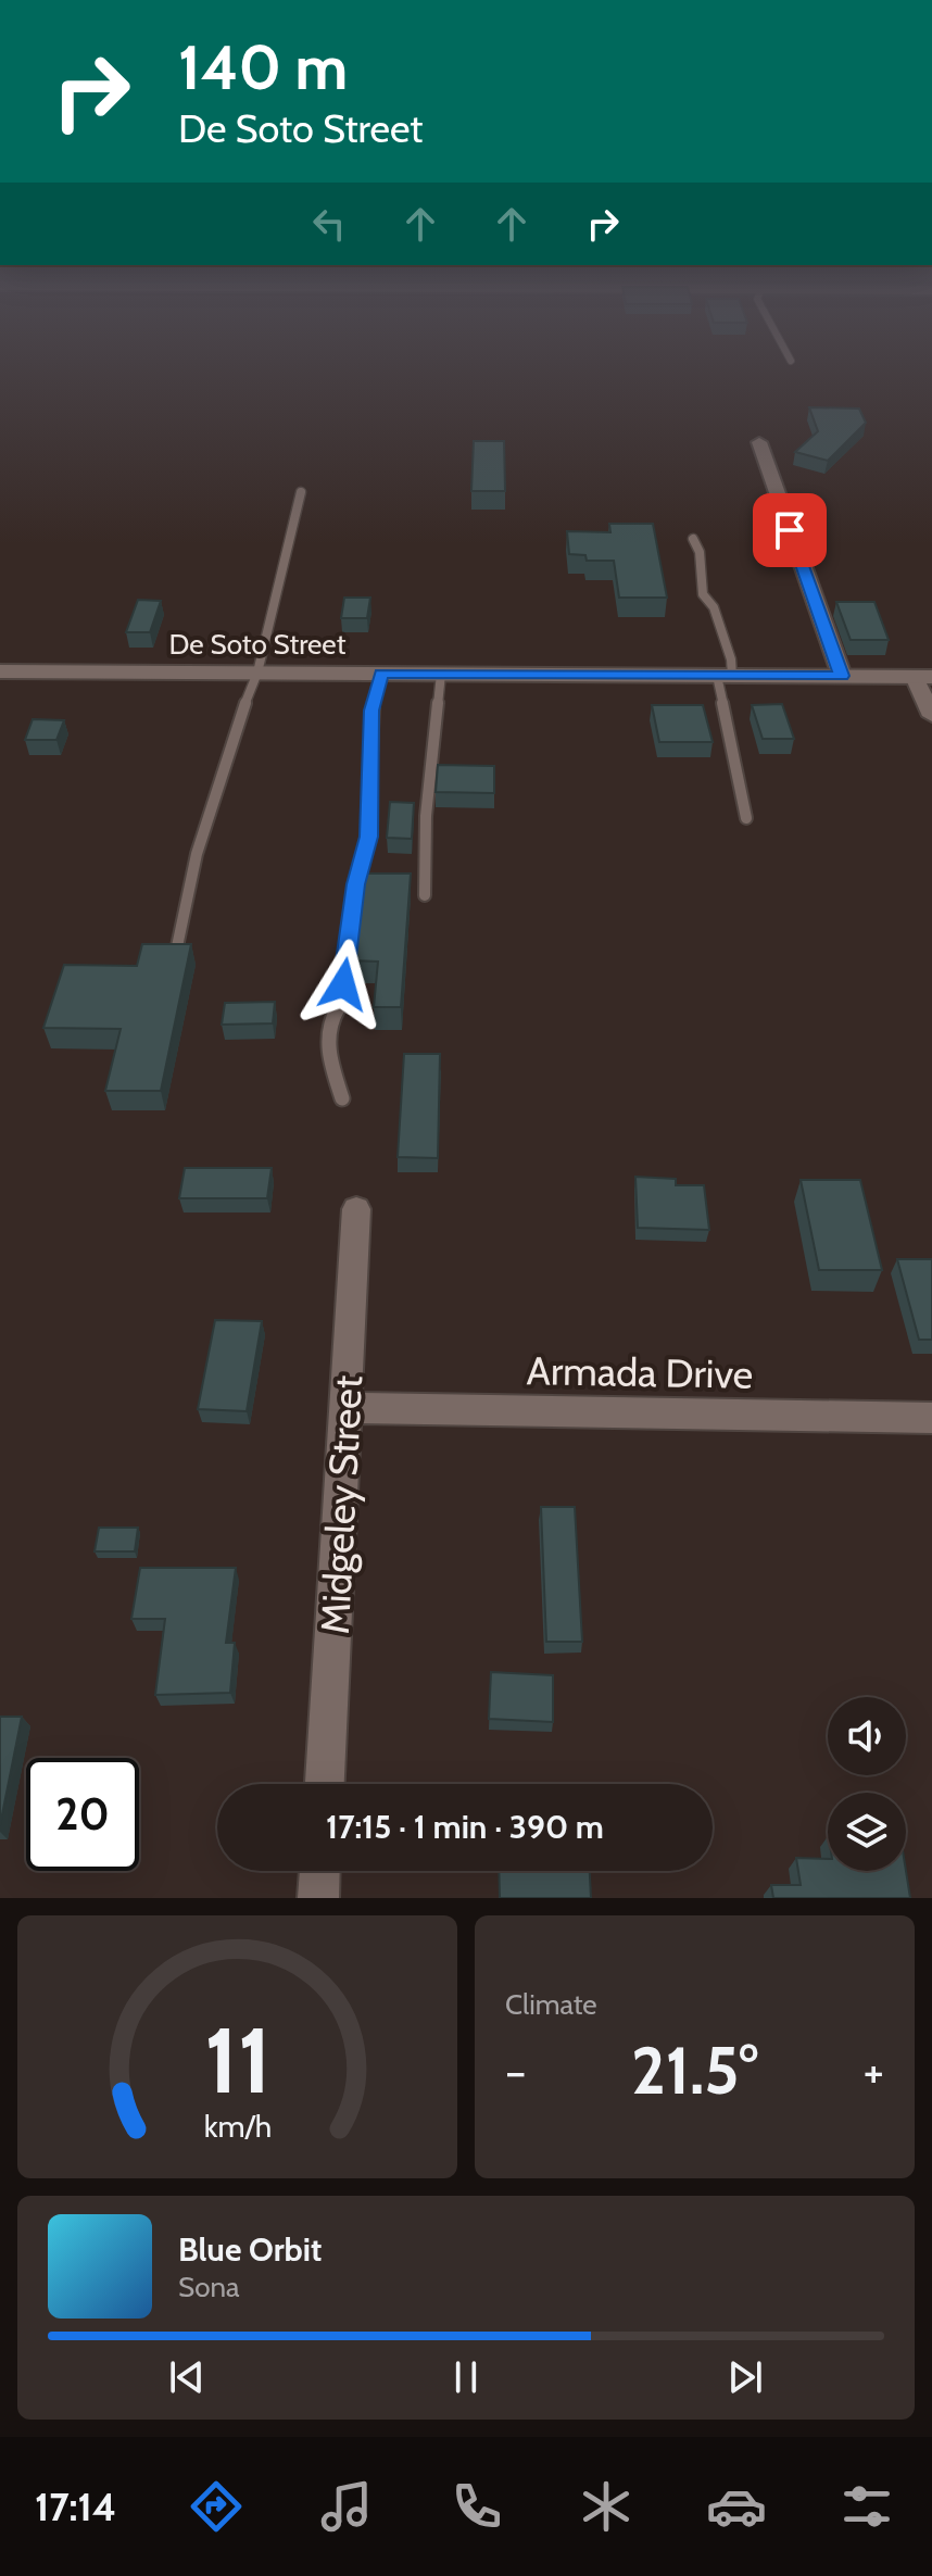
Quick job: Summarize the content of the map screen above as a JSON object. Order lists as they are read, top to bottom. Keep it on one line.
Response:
{"streets":{"street":["De Soto Street","Armada Drive","Midgeley Street"]},"crossings":[["Armada Drive","Midgeley Street"]],"page":{"turn":["140 m","De Soto Street"],"limit":"20","trip":"17:15 · 1 min · 390 m","tile":"Climate","heat":["−","21.5°","+"],"song":["Blue Orbit","Sona"],"tabs":"17:14","gauge":["11","km/h"]}}
